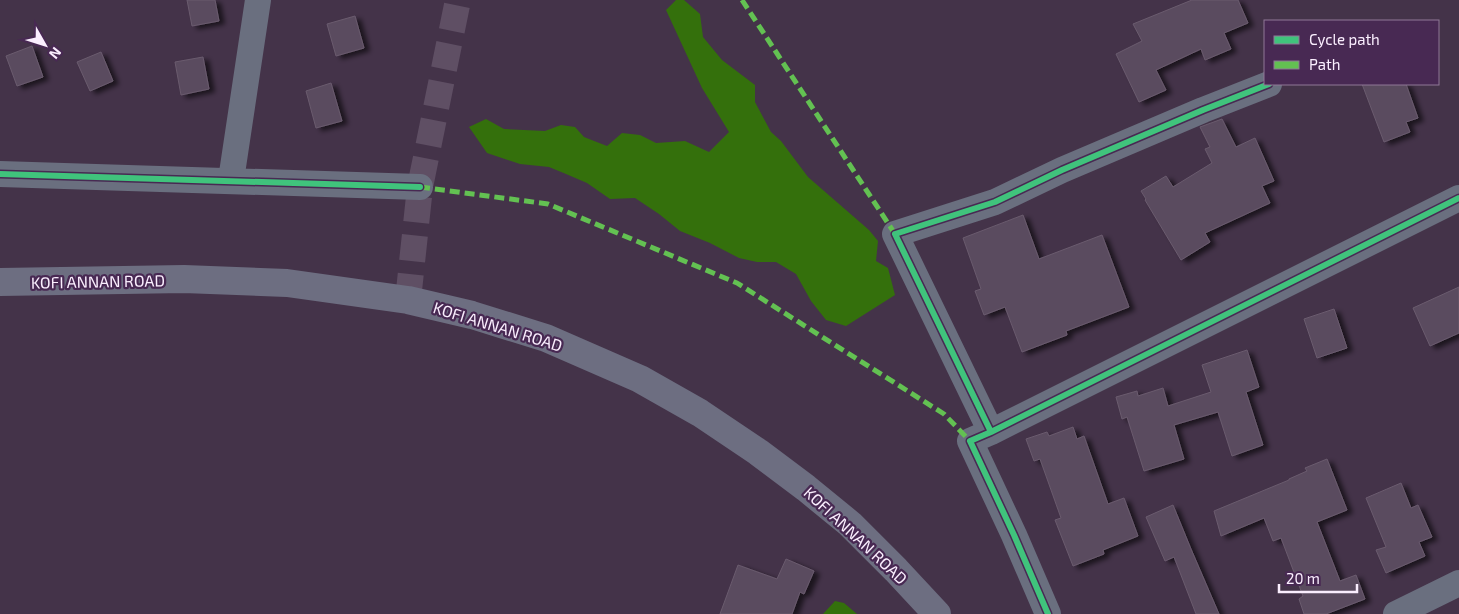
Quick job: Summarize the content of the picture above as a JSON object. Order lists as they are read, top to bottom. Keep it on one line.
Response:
{"streets":{"main road":["KOFI ANNAN ROAD"]},"legend":["Cycle path","Path"],"scale_bar":"20 m","north":"bottom right"}
